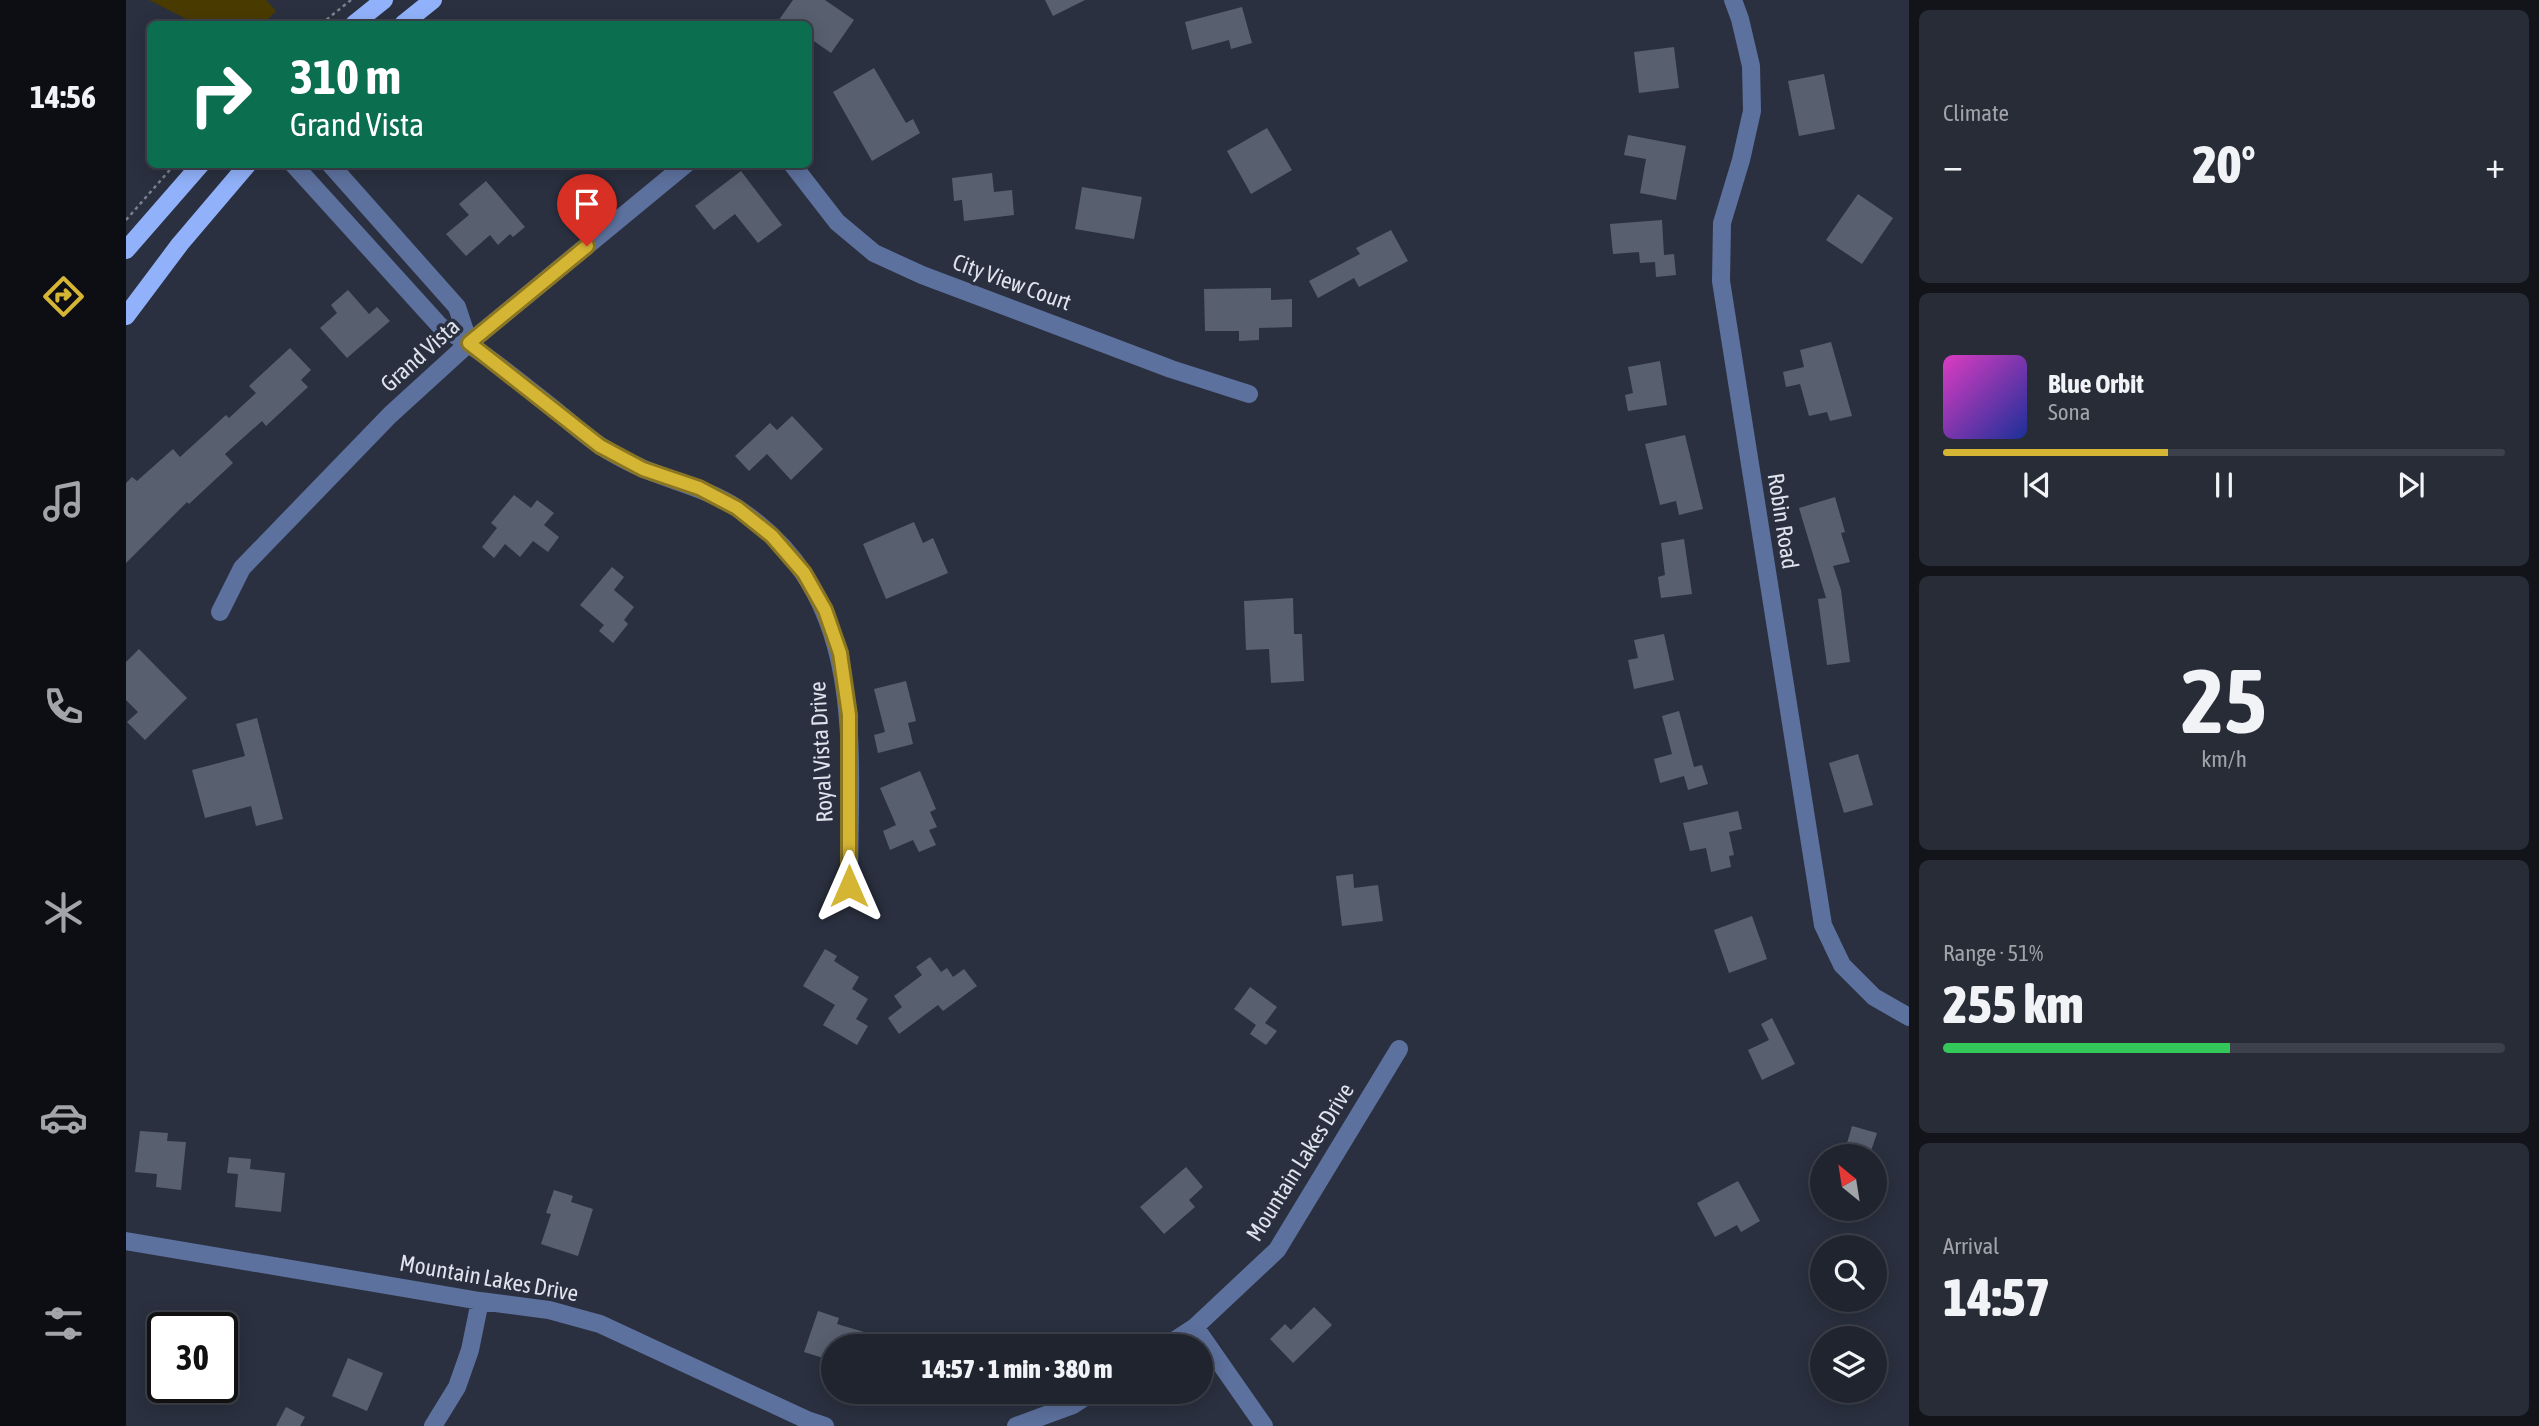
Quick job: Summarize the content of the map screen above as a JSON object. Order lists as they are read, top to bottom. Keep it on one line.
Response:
{"streets":{"street":["City View Court","Grand Vista","Robin Road","Royal Vista Drive","Mountain Lakes Drive"]},"crossings":[["Grand Vista","Royal Vista Drive"]],"north":"top left","page":{"tabs":"14:56","tile":["Climate",["25","km/h"],["Range · 51%","255 km"],["Arrival","14:57"]],"turn":["310 m","Grand Vista"],"heat":["−","20°","+"],"song":["Blue Orbit","Sona"],"limit":"30","trip":"14:57 · 1 min · 380 m"}}
